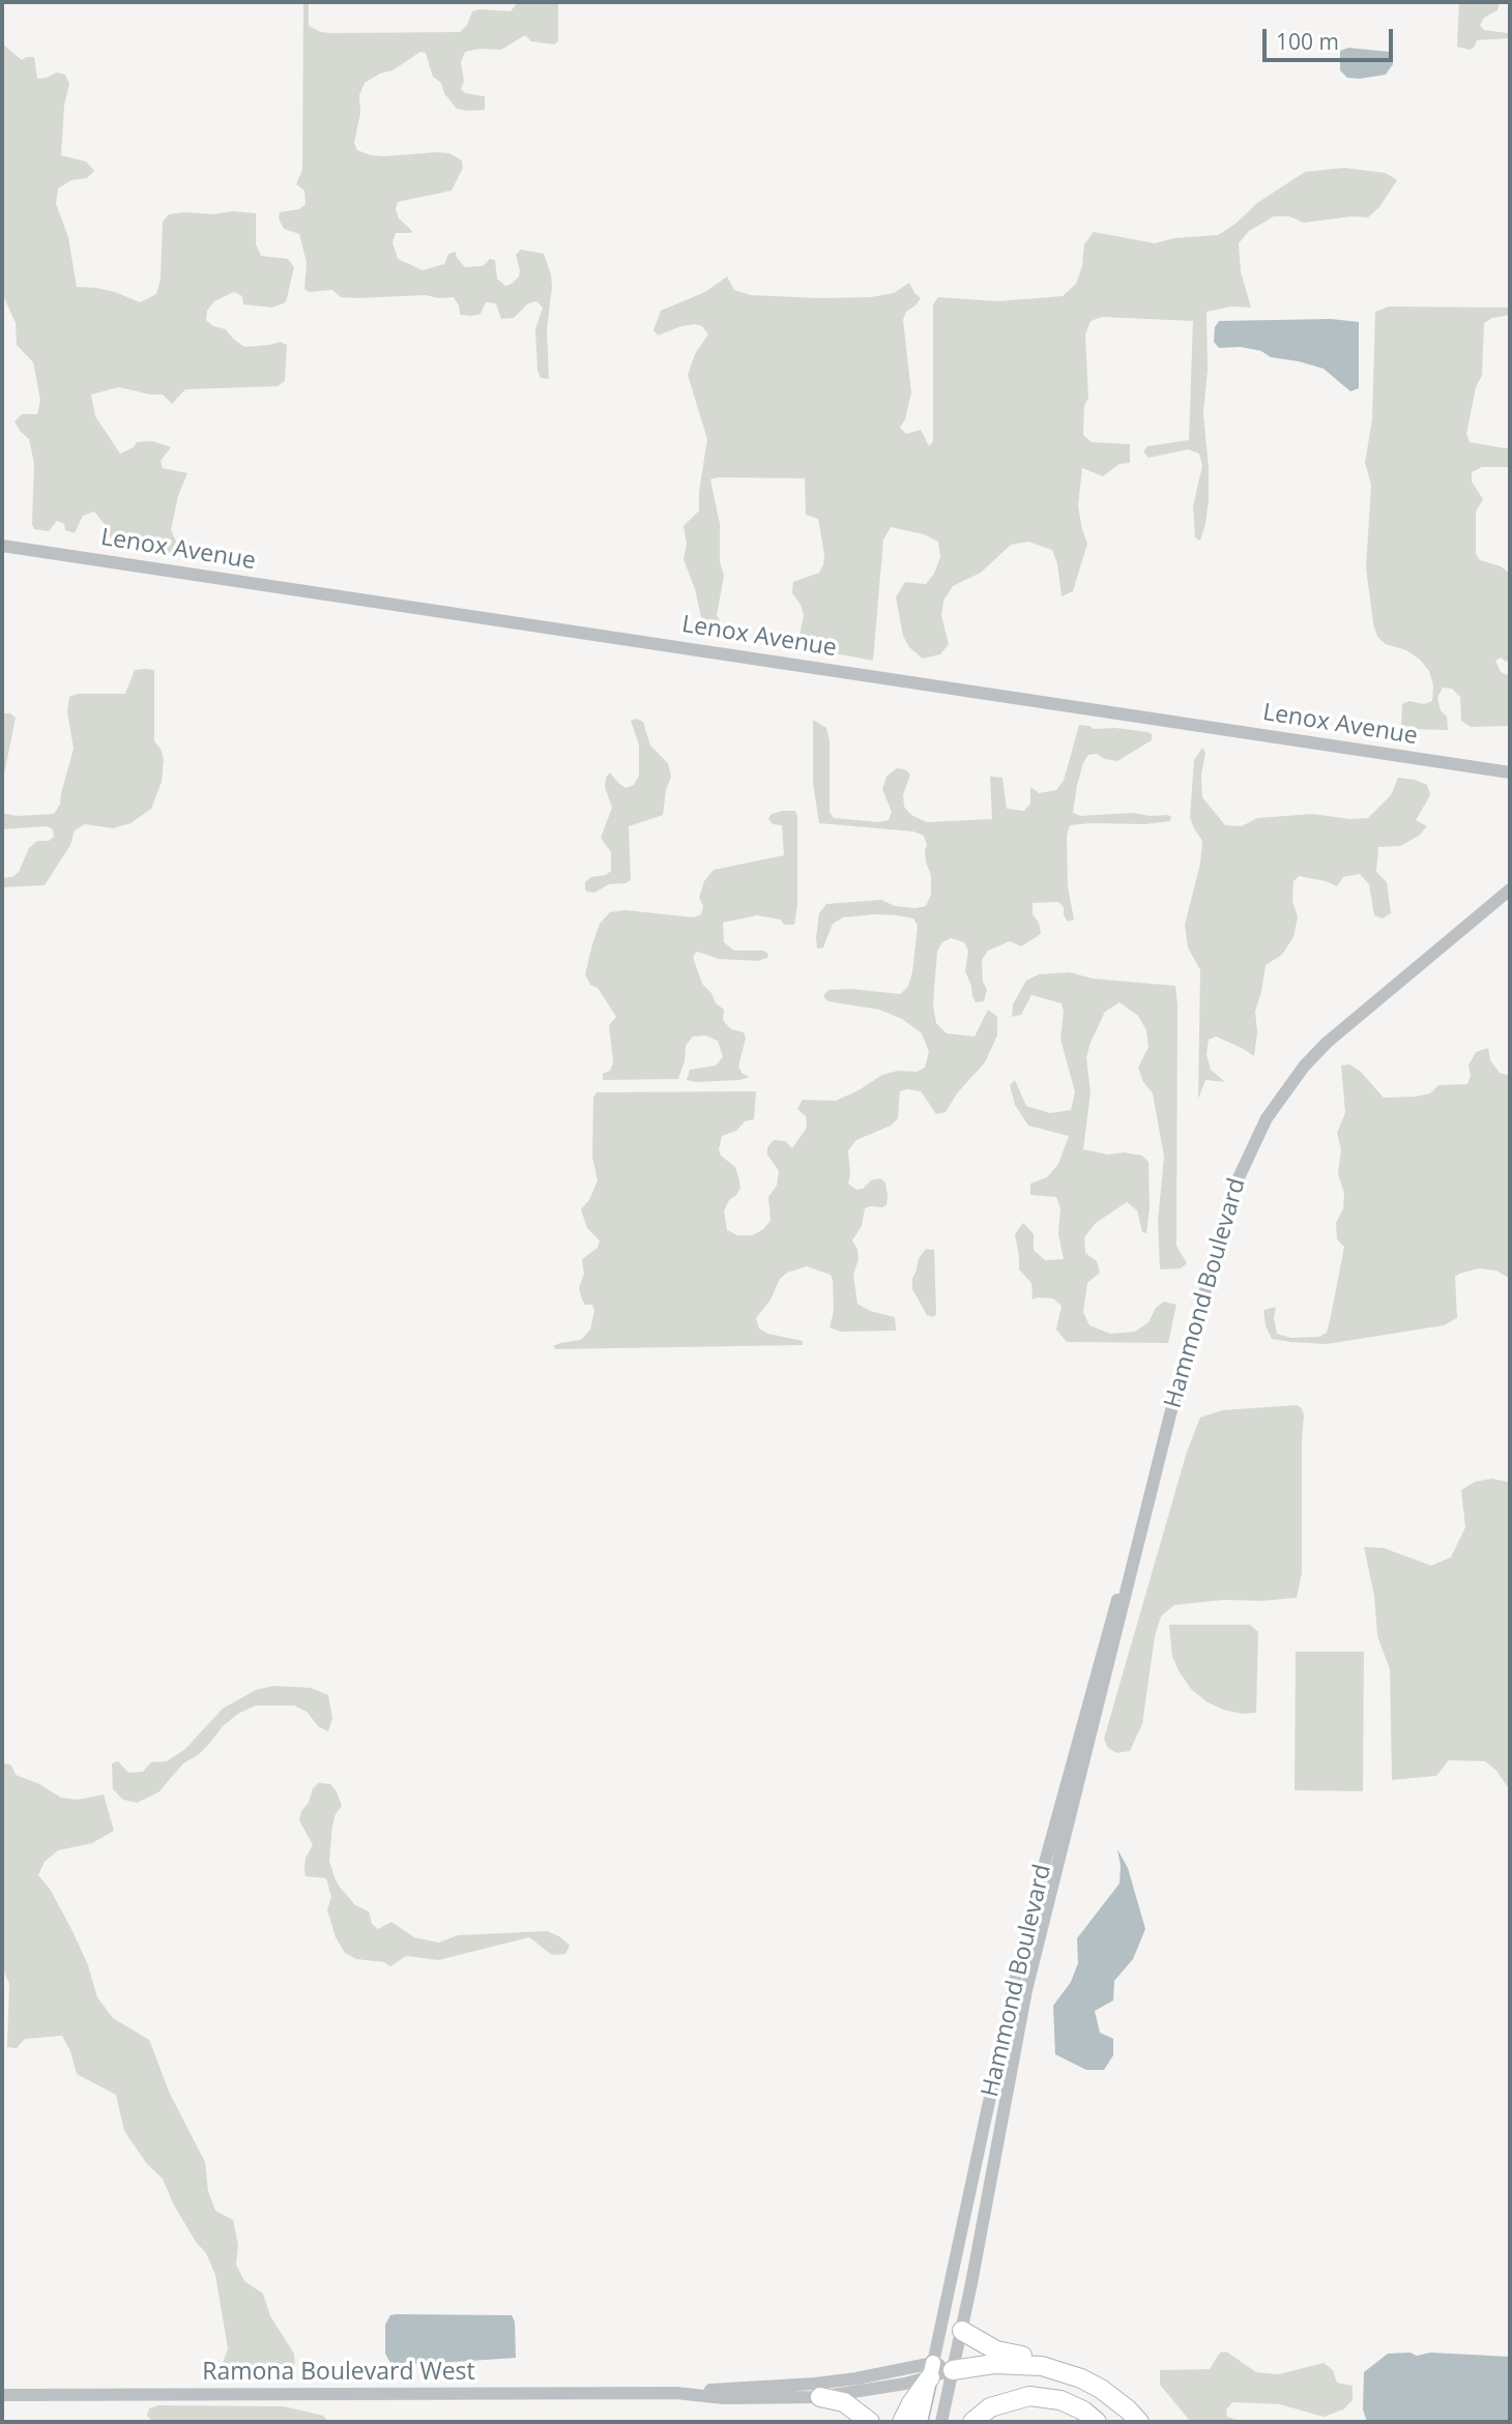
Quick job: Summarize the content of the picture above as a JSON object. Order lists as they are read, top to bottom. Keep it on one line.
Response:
{"streets":{"main road":["Hammond Boulevard"],"street":["Lenox Avenue","Ramona Boulevard West"]},"crossings":[["Hammond Boulevard","Ramona Boulevard West"]],"scale_bar":"100 m"}
